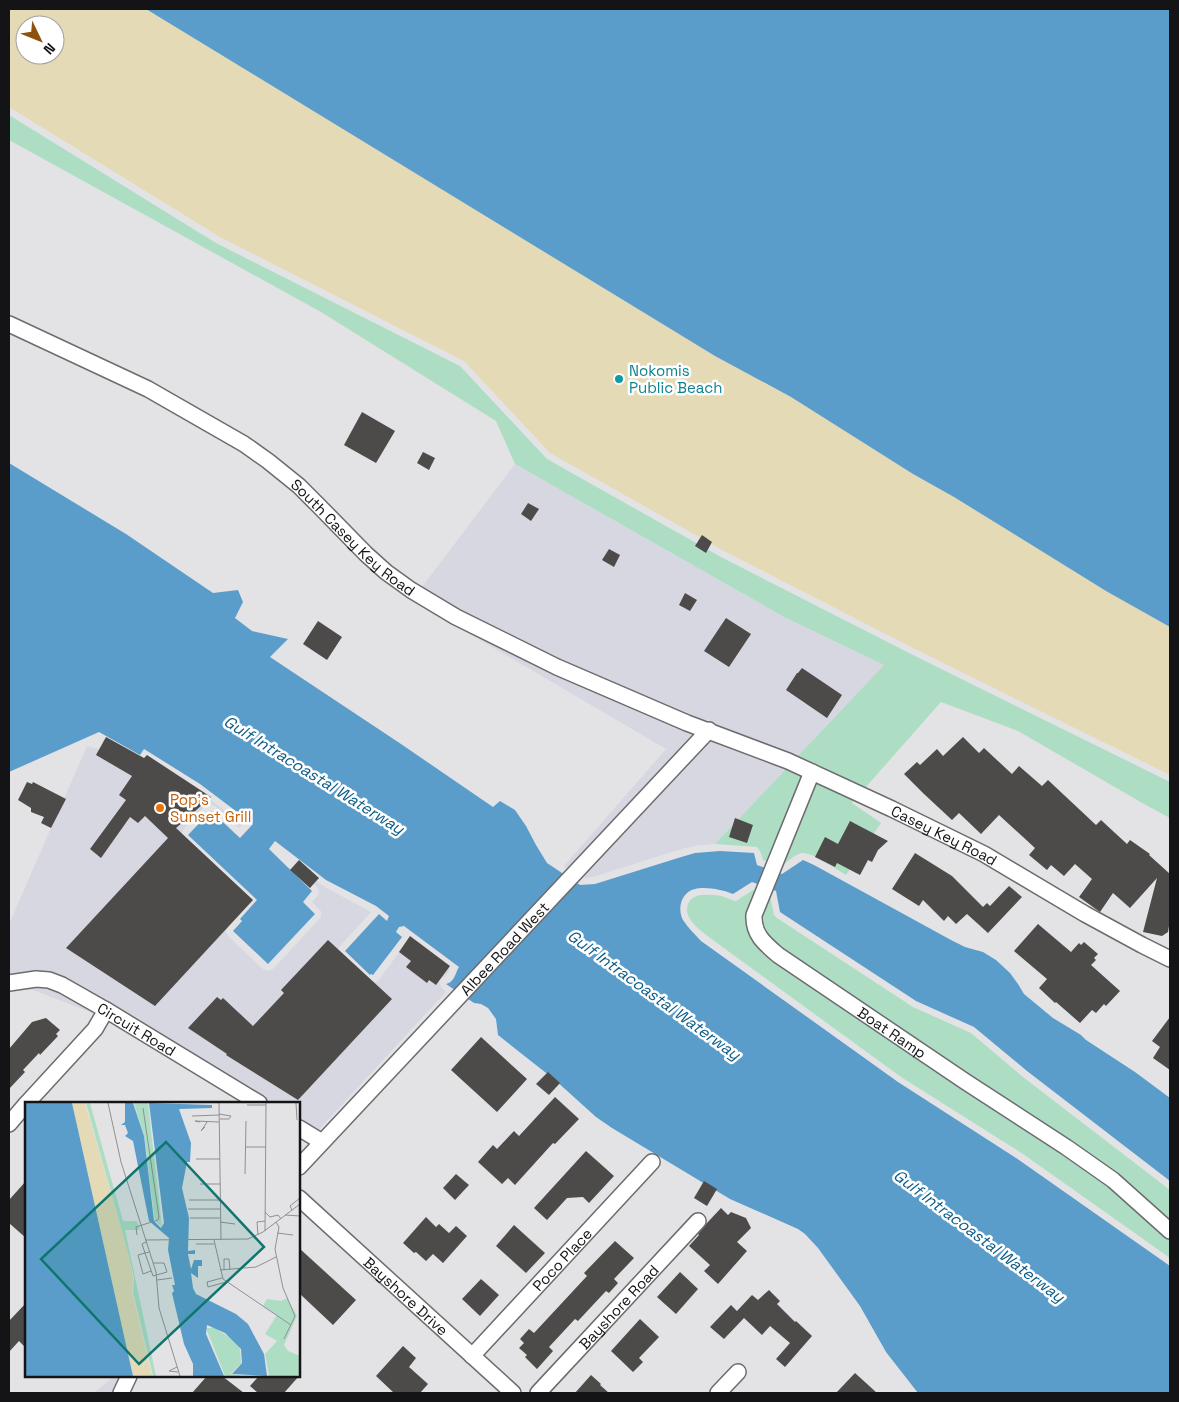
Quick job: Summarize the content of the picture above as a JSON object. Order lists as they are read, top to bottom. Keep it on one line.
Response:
{"streets":{"street":["South Casey Key Road","Casey Key Road","Albee Road West","Circuit Road","Boat Ramp","Poco Place","Bayshore Drive","Bayshore Road"]},"crossings":[["South Casey Key Road","Casey Key Road"],["South Casey Key Road","Albee Road West"],["Casey Key Road","Albee Road West"],["Casey Key Road","Boat Ramp"],["Poco Place","Bayshore Drive"]],"water":["Gulf Intracoastal Waterway"],"places":["Nokomis Public Beach","Pop's Sunset Grill"],"north":"bottom right"}
